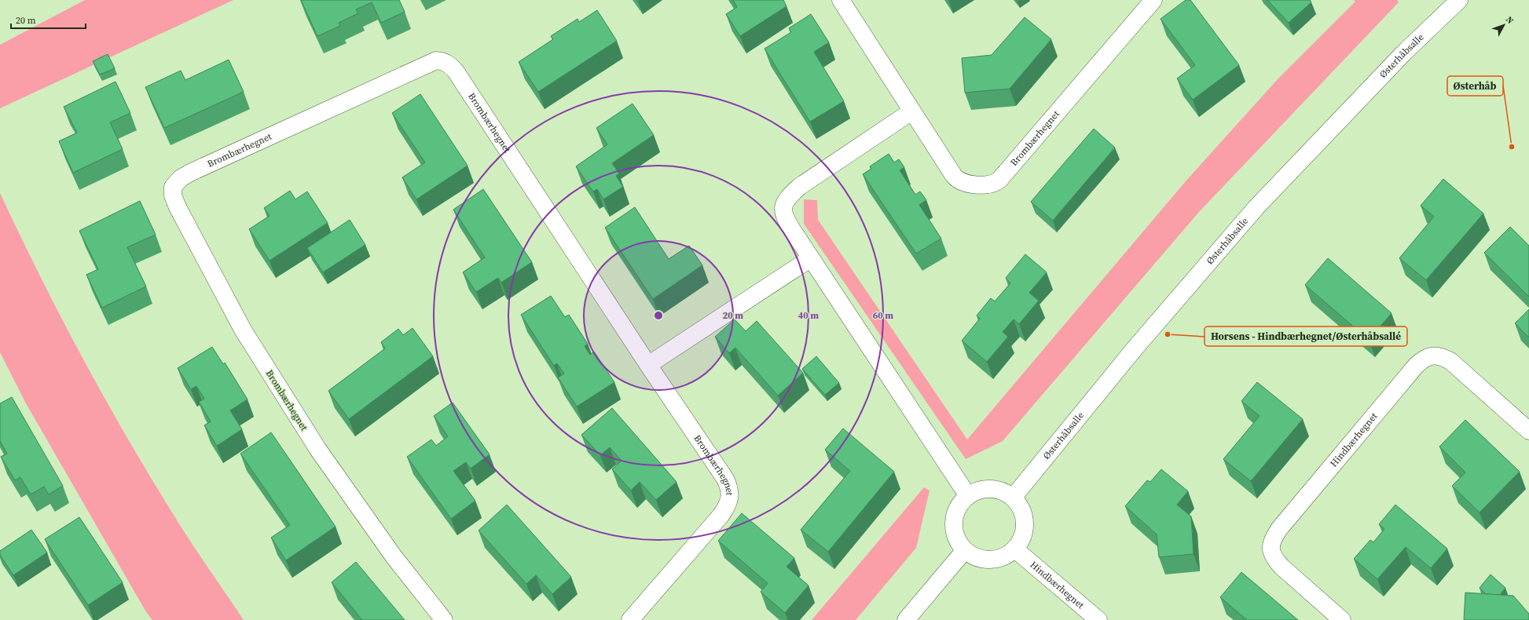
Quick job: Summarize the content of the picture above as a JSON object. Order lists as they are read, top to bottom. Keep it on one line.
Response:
{"streets":{"street":["Østerhåbsalle","Brombærhegnet","Hindbærhegnet"]},"crossings":[["Østerhåbsalle","Hindbærhegnet"]],"places":["Østerhåb","Horsens - Hindbærhegnet/Østerhåbsallé"],"scale_bar":"20 m","north":"top right","rings":["20 m","40 m","60 m"]}
